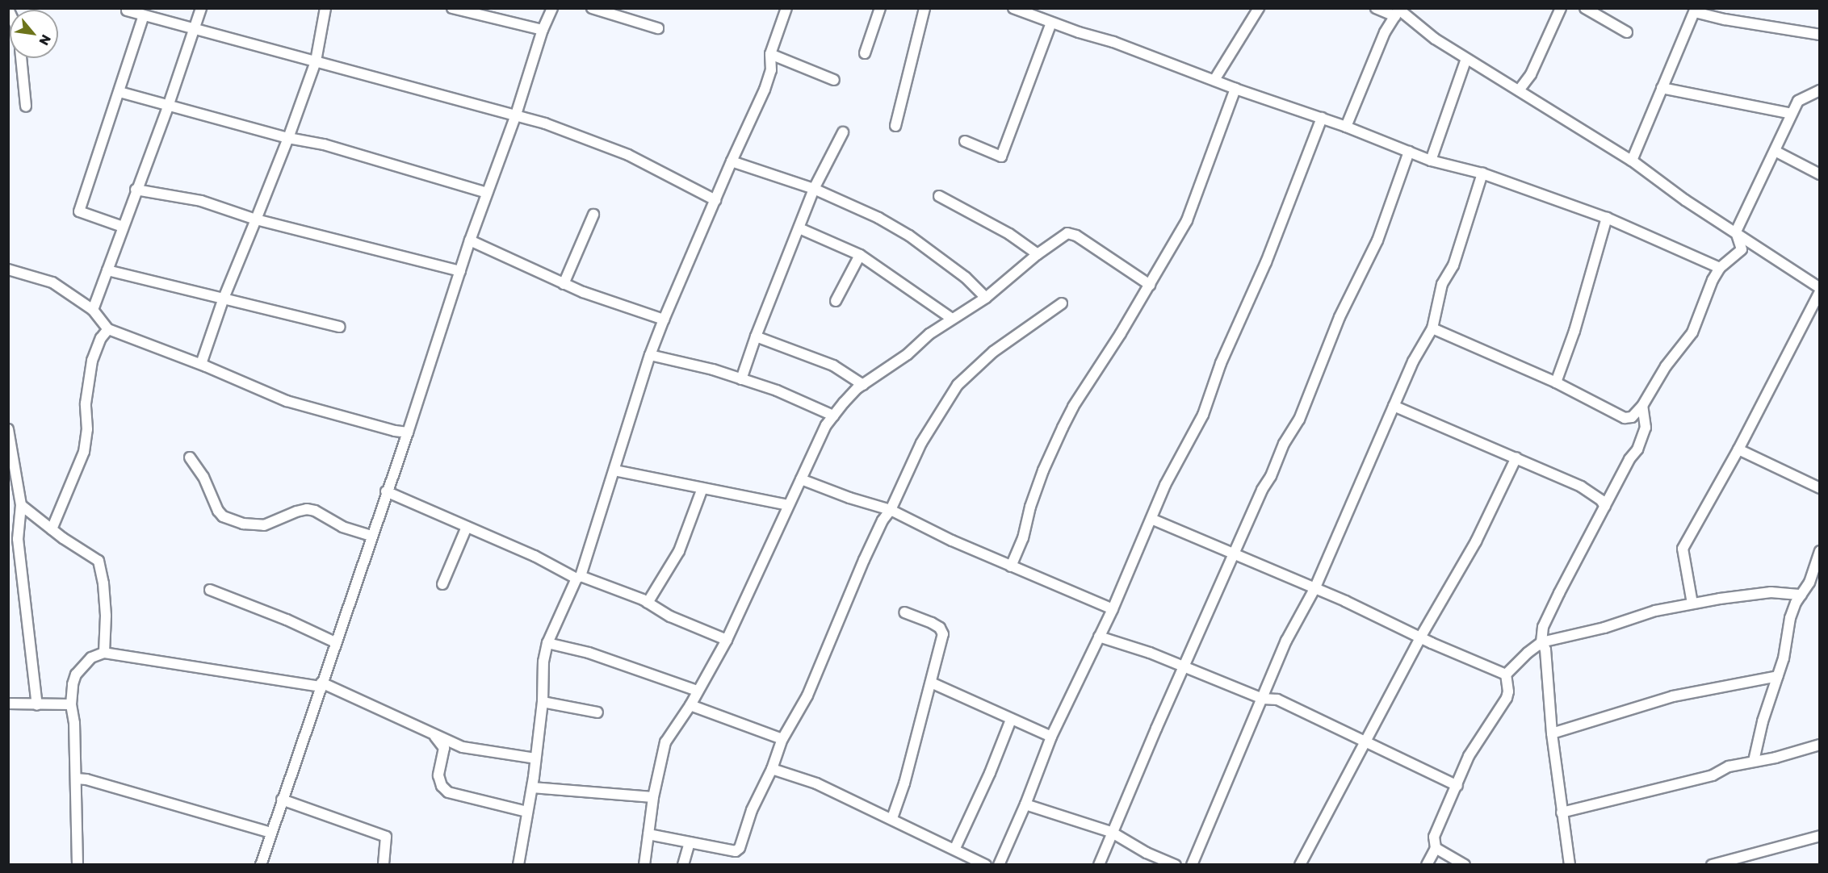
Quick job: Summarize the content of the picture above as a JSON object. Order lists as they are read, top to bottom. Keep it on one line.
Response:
{"north":"bottom right"}
